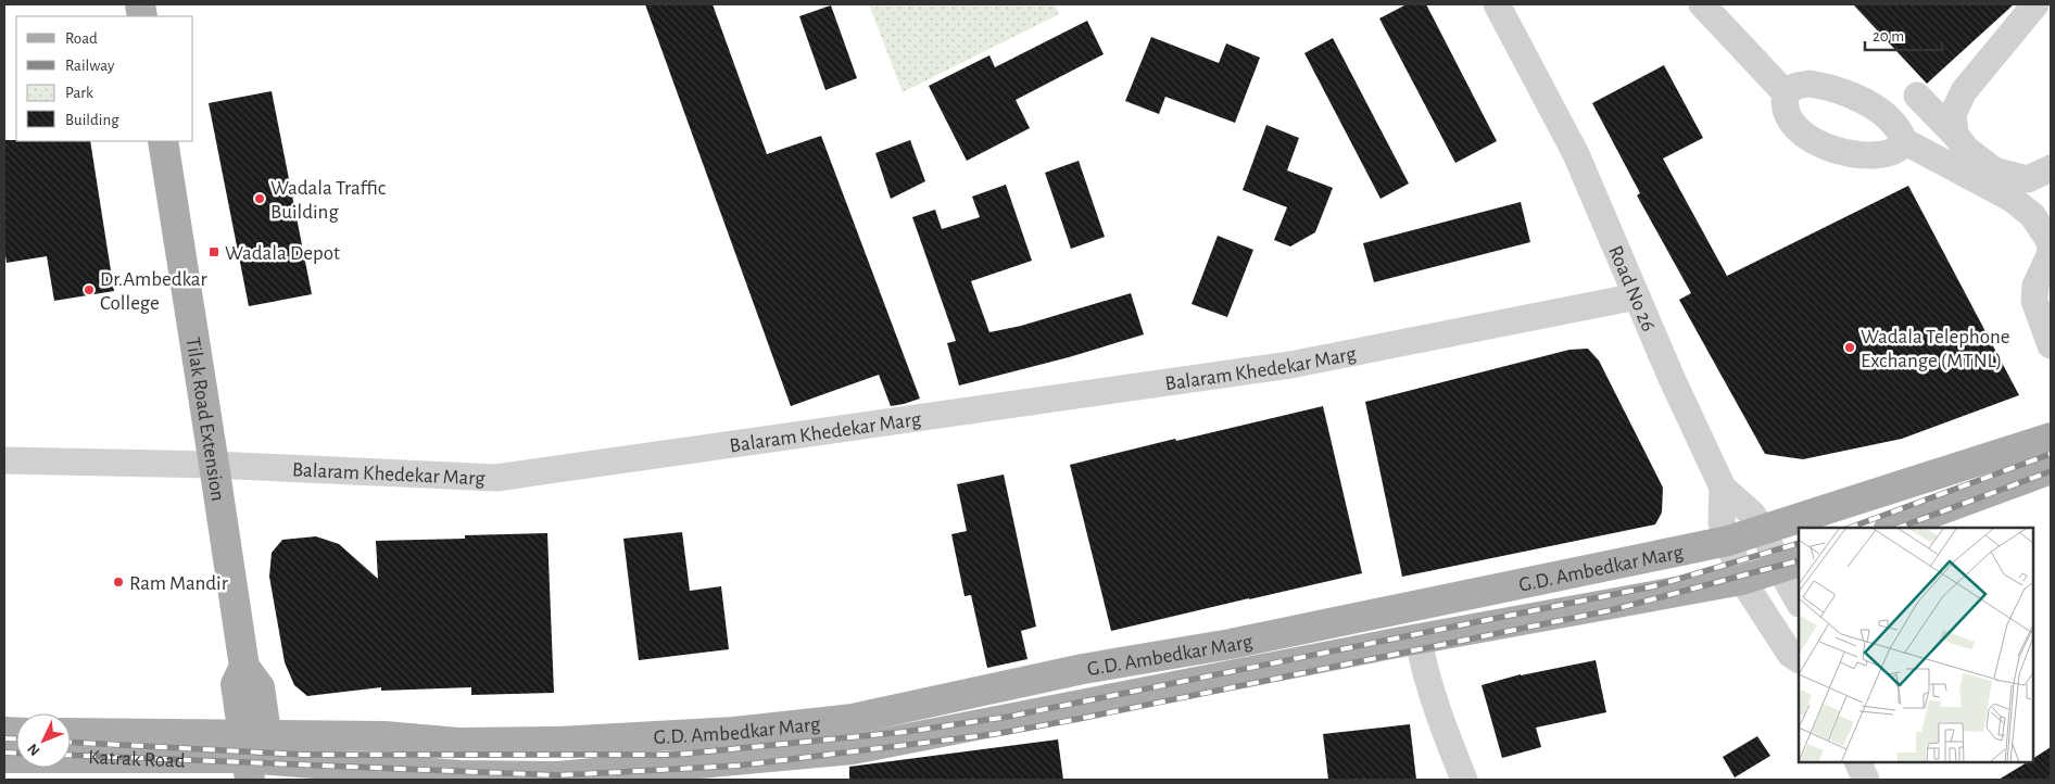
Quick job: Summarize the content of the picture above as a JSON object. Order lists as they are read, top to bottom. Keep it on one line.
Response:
{"streets":{"main road":["Tilak Road Extension","G.D. Ambedkar Marg","Katrak Road"],"street":["Road No 26","Balaram Khedekar Marg"]},"crossings":[["Road No 26","Balaram Khedekar Marg"],["Road No 26","G.D. Ambedkar Marg"],["Balaram Khedekar Marg","Tilak Road Extension"],["Tilak Road Extension","G.D. Ambedkar Marg"],["Tilak Road Extension","Katrak Road"],["G.D. Ambedkar Marg","Katrak Road"]],"places":{"other":["Wadala Traffic Building","Dr.Ambedkar College","Wadala Telephone Exchange (MTNL)","Ram Mandir"],"transit":["Wadala Depot"]},"legend":["Road","Railway","Park","Building"],"scale_bar":"20 m","north":"bottom left"}
